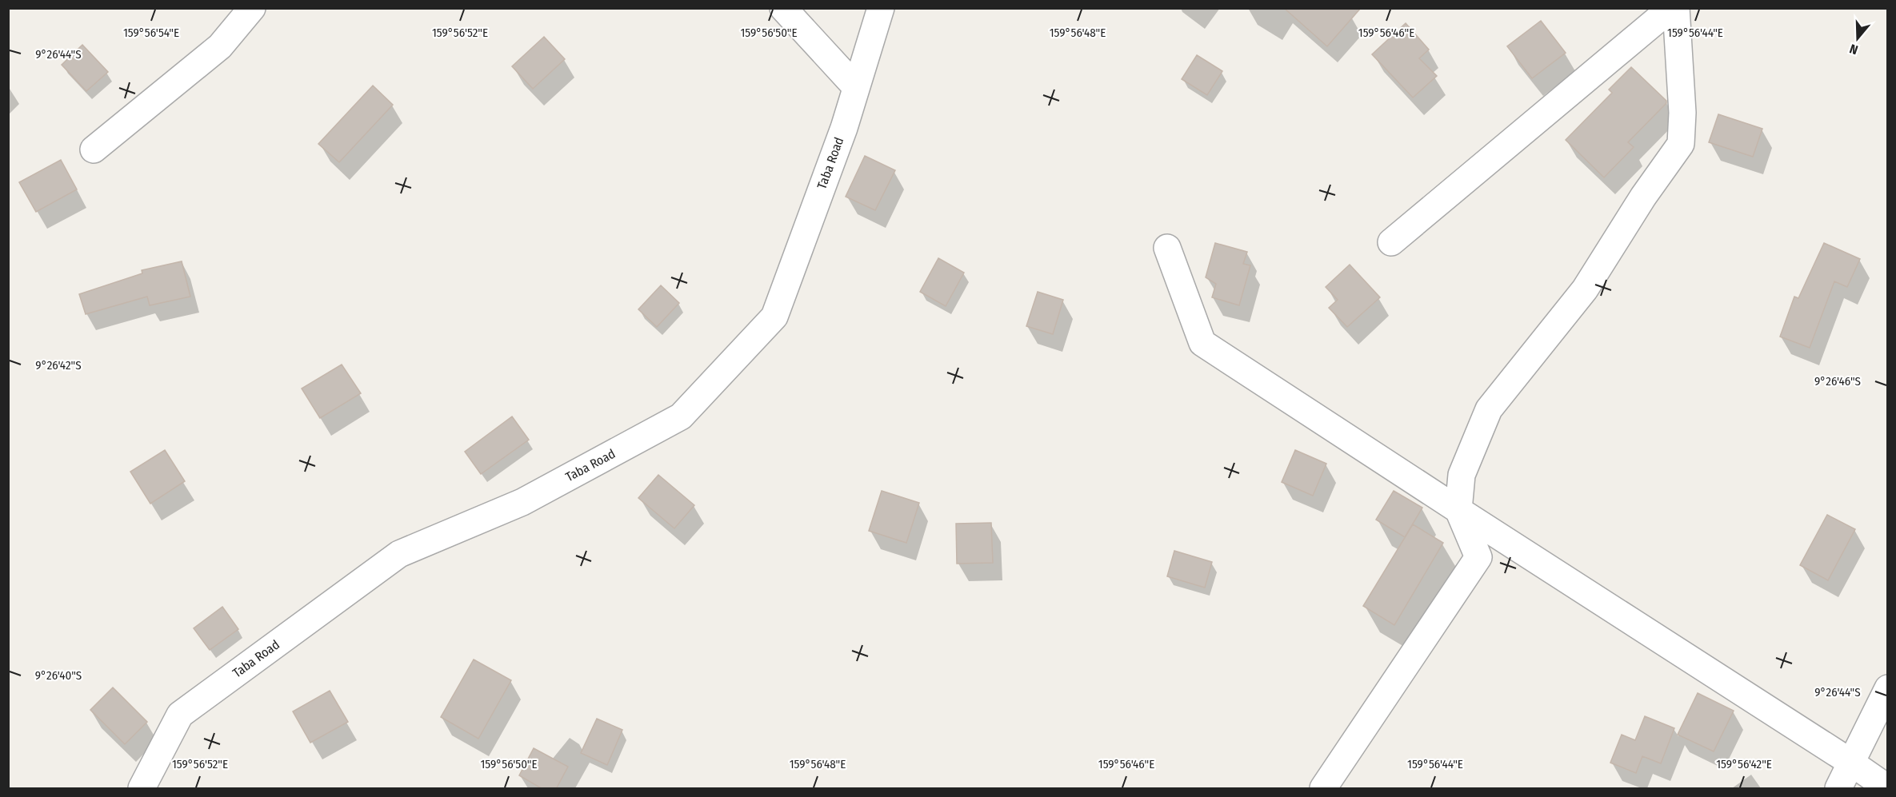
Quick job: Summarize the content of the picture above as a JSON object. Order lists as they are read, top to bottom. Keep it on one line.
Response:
{"streets":{"street":["Taba Road"]},"north":"bottom","coordinates":["159°56'52\"E","159°56'50\"E","159°56'44\"E","159°56'54\"E","159°56'48\"E","159°56'46\"E","9°26'44\"S","9°26'42\"S","9°26'46\"S","9°26'40\"S","159°56'42\"E"]}
